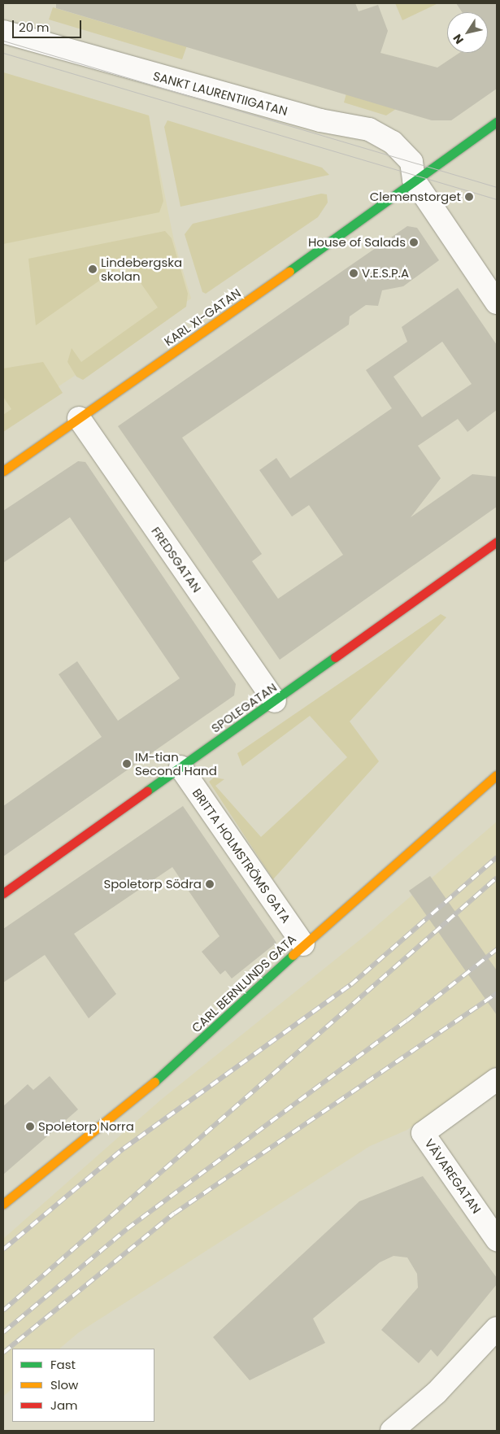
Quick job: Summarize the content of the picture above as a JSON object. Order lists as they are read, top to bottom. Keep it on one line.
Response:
{"streets":{"street":["SANKT LAURENTIIGATAN","KARL XI-GATAN","FREDSGATAN","SPOLEGATAN","BRITTA HOLMSTRÖMS GATA","CARL BERNLUNDS GATA","VÄVAREGATAN"]},"crossings":[["SANKT LAURENTIIGATAN","KARL XI-GATAN"],["KARL XI-GATAN","FREDSGATAN"],["FREDSGATAN","SPOLEGATAN"],["SPOLEGATAN","BRITTA HOLMSTRÖMS GATA"],["BRITTA HOLMSTRÖMS GATA","CARL BERNLUNDS GATA"]],"places":["Clemenstorget","House of Salads","Lindebergska skolan","V.E.S.P.A","IM-tian Second Hand","Spoletorp Södra","Spoletorp Norra"],"legend":["Fast","Slow","Jam"],"scale_bar":"20 m","north":"bottom left"}
